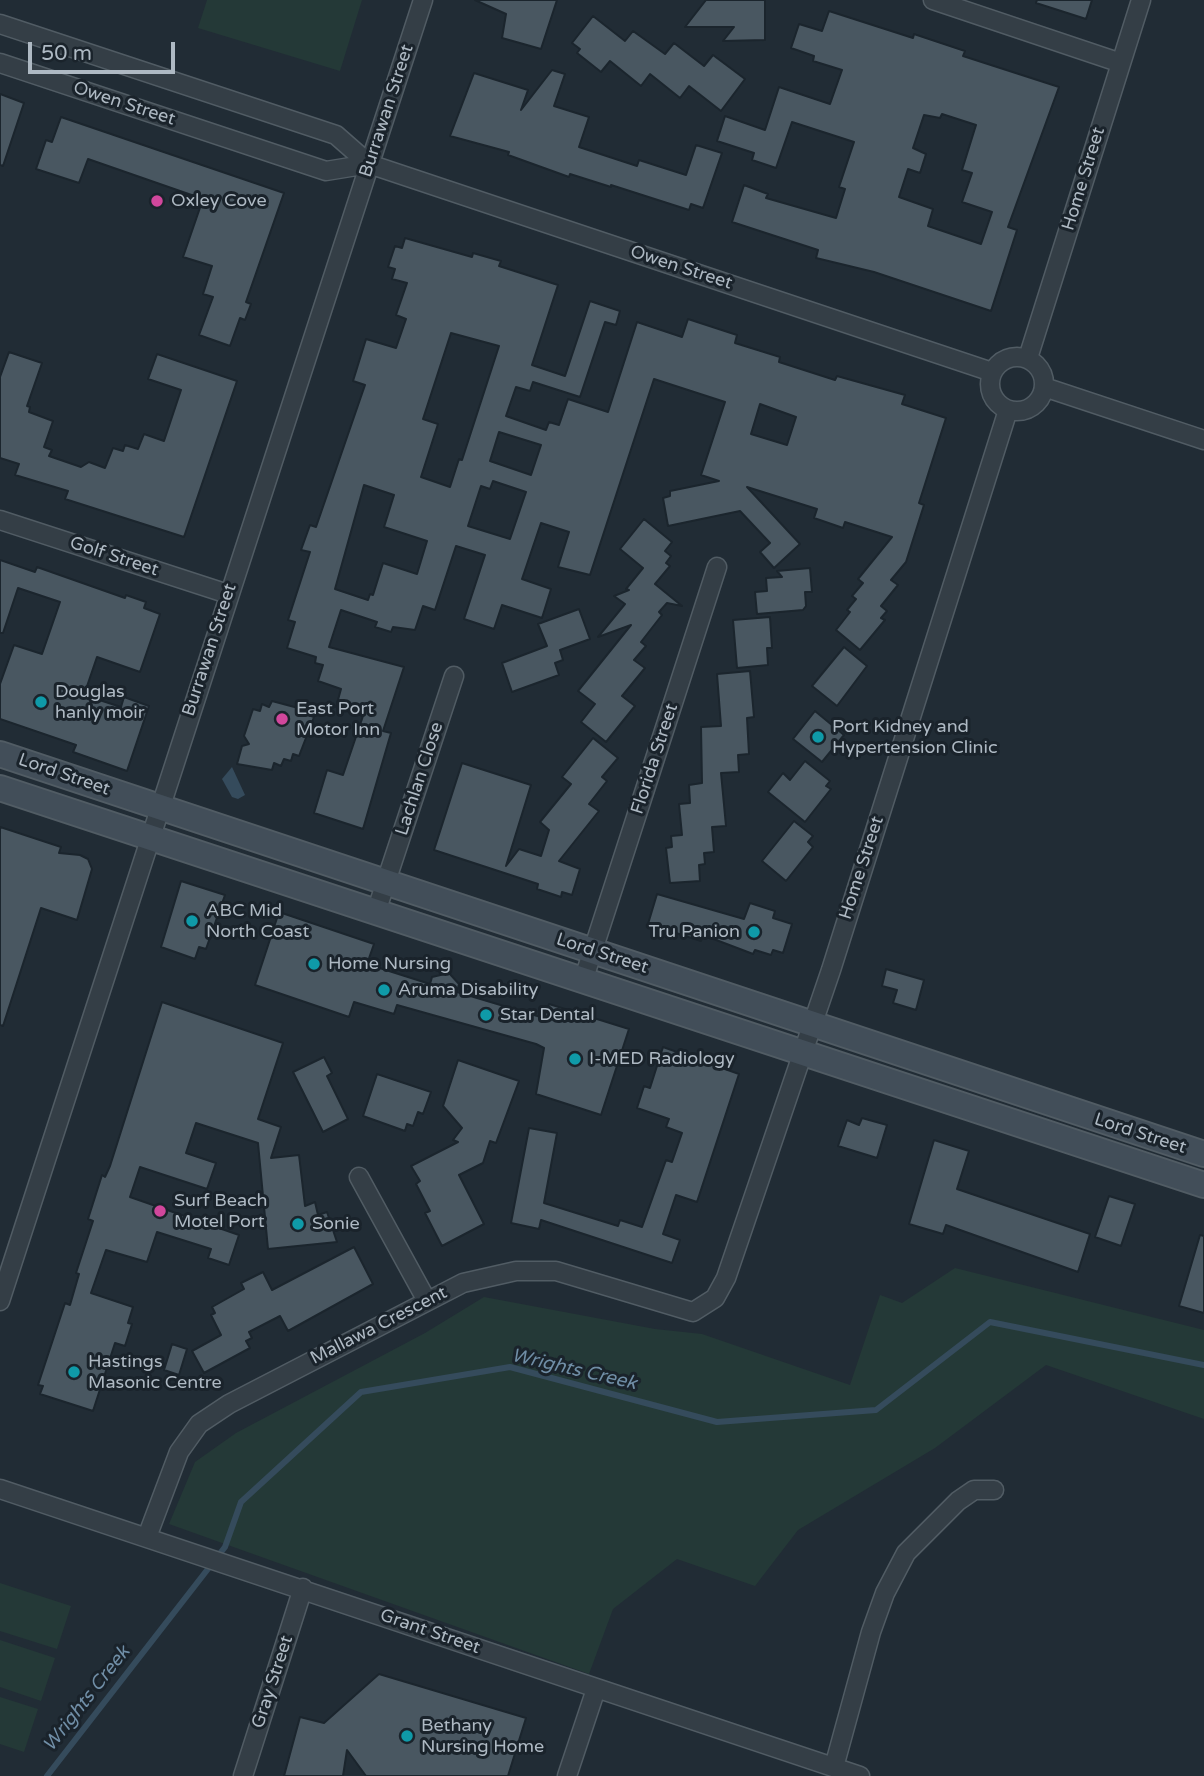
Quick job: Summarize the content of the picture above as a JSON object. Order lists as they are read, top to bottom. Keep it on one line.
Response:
{"streets":{"main road":["Lord Street"],"street":["Owen Street","Burrawan Street","Home Street","Golf Street","Florida Street","Lachlan Close","Mallawa Crescent","Grant Street","Gray Street"]},"crossings":[["Owen Street","Burrawan Street"],["Owen Street","Home Street"],["Burrawan Street","Golf Street"],["Burrawan Street","Lord Street"],["Home Street","Lord Street"],["Home Street","Mallawa Crescent"],["Florida Street","Lord Street"],["Lord Street","Lachlan Close"],["Mallawa Crescent","Grant Street"],["Grant Street","Gray Street"]],"water":["Wrights Creek"],"places":["Oxley Cove","Douglas hanly moir","East Port Motor Inn","Port Kidney and Hypertension Clinic","ABC Mid North Coast","Tru Panion","Home Nursing","Aruma Disability","Star Dental","I-MED Radiology","Surf Beach Motel Port","Sonie","Hastings Masonic Centre","Bethany Nursing Home"],"scale_bar":"50 m"}
